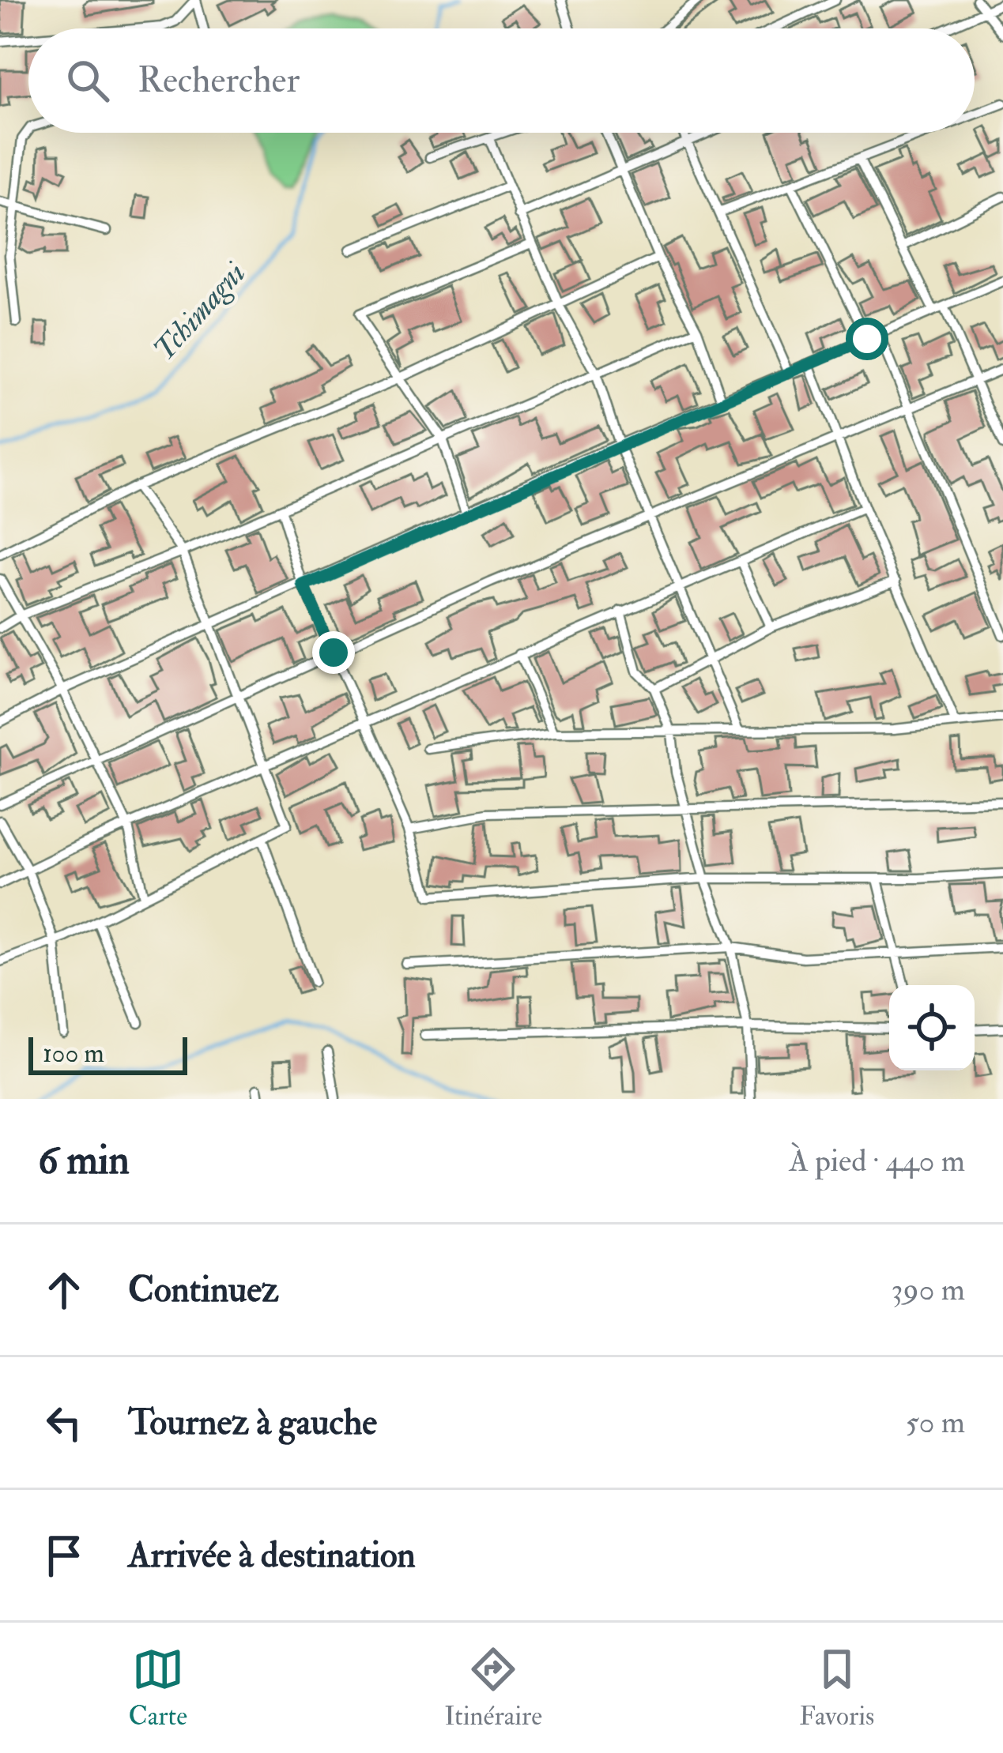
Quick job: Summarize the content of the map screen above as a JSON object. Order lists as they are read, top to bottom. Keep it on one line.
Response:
{"water":["Tchimagni"],"scale_bar":"100 m","page":{"search":"Rechercher","scale":"100 m","heading":["6 min","À pied · 440 m"],"list":[["Continuez","390 m"],["Tournez à gauche","50 m"],"Arrivée à destination"],"nav":["Carte","Itinéraire","Favoris"]}}
